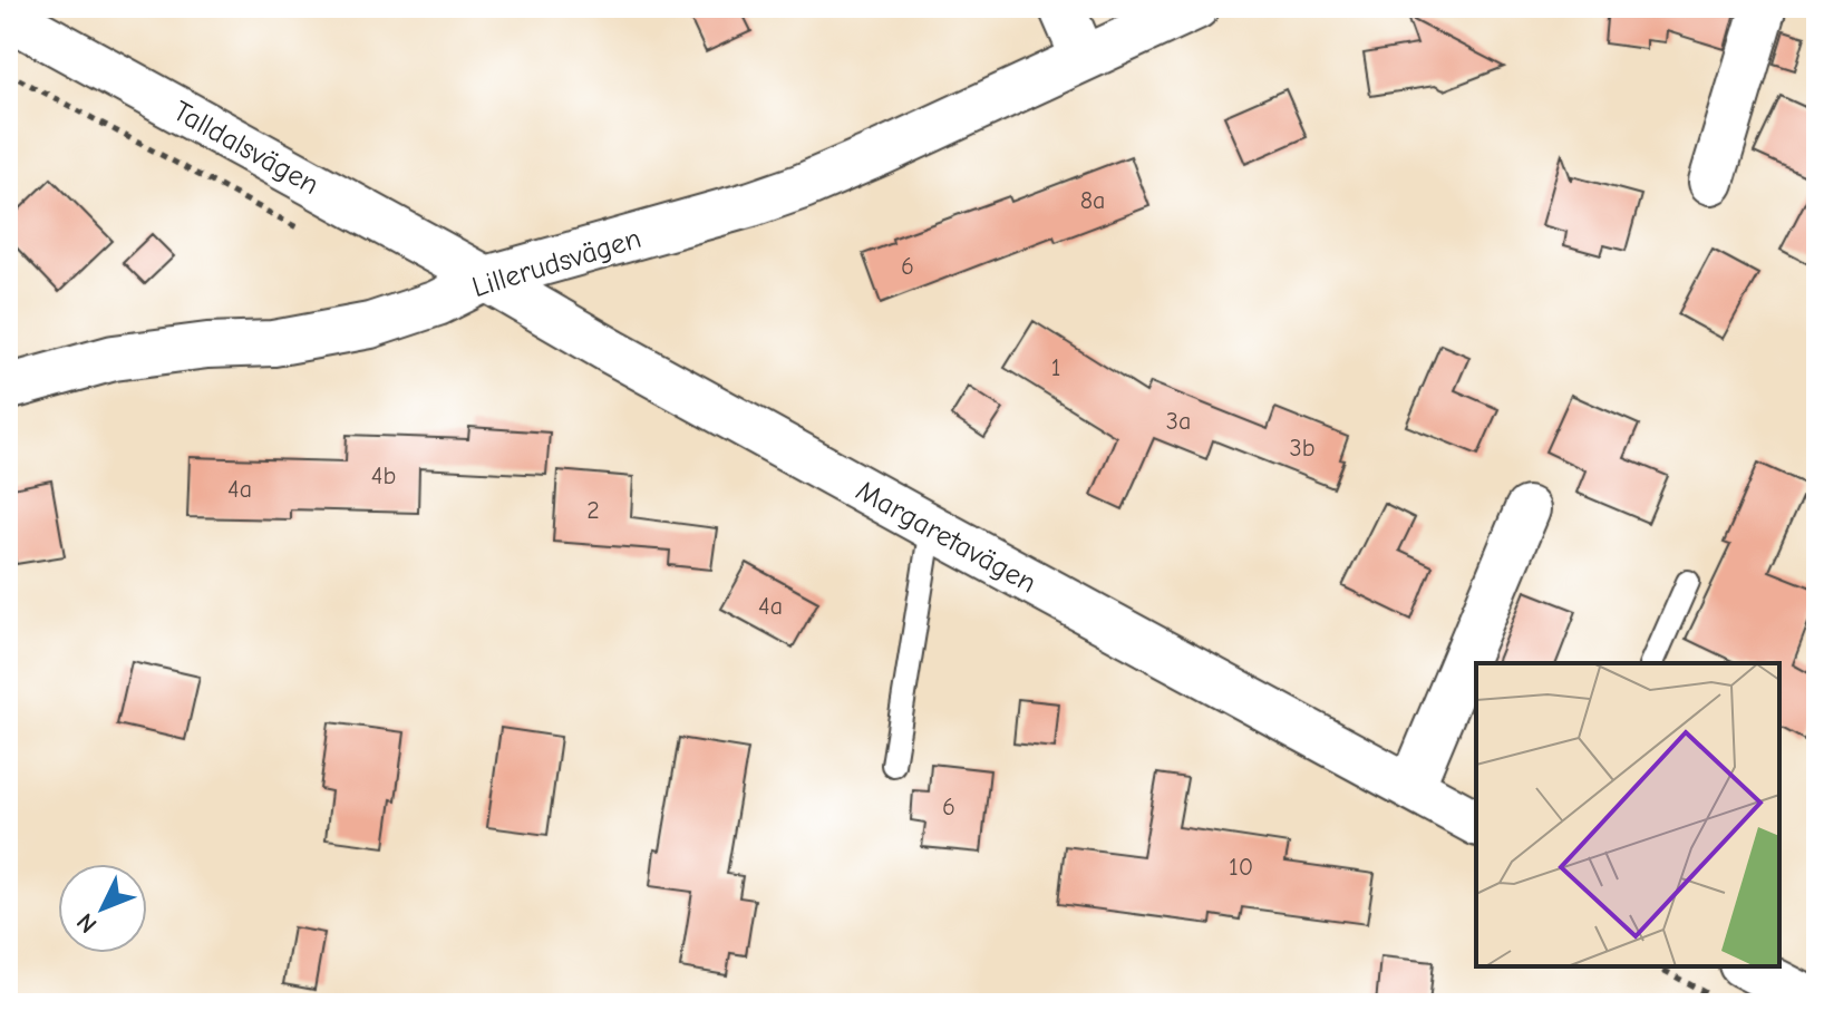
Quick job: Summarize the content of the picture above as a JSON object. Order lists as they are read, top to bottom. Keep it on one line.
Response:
{"streets":{"street":["Talldalsvägen","Lillerudsvägen","Margaretavägen"]},"crossings":[["Talldalsvägen","Lillerudsvägen"],["Talldalsvägen","Margaretavägen"],["Lillerudsvägen","Margaretavägen"]],"house_numbers":["8a","6","1","3a","3b","4b","4a","2","4a","6","10"],"north":"bottom left"}
